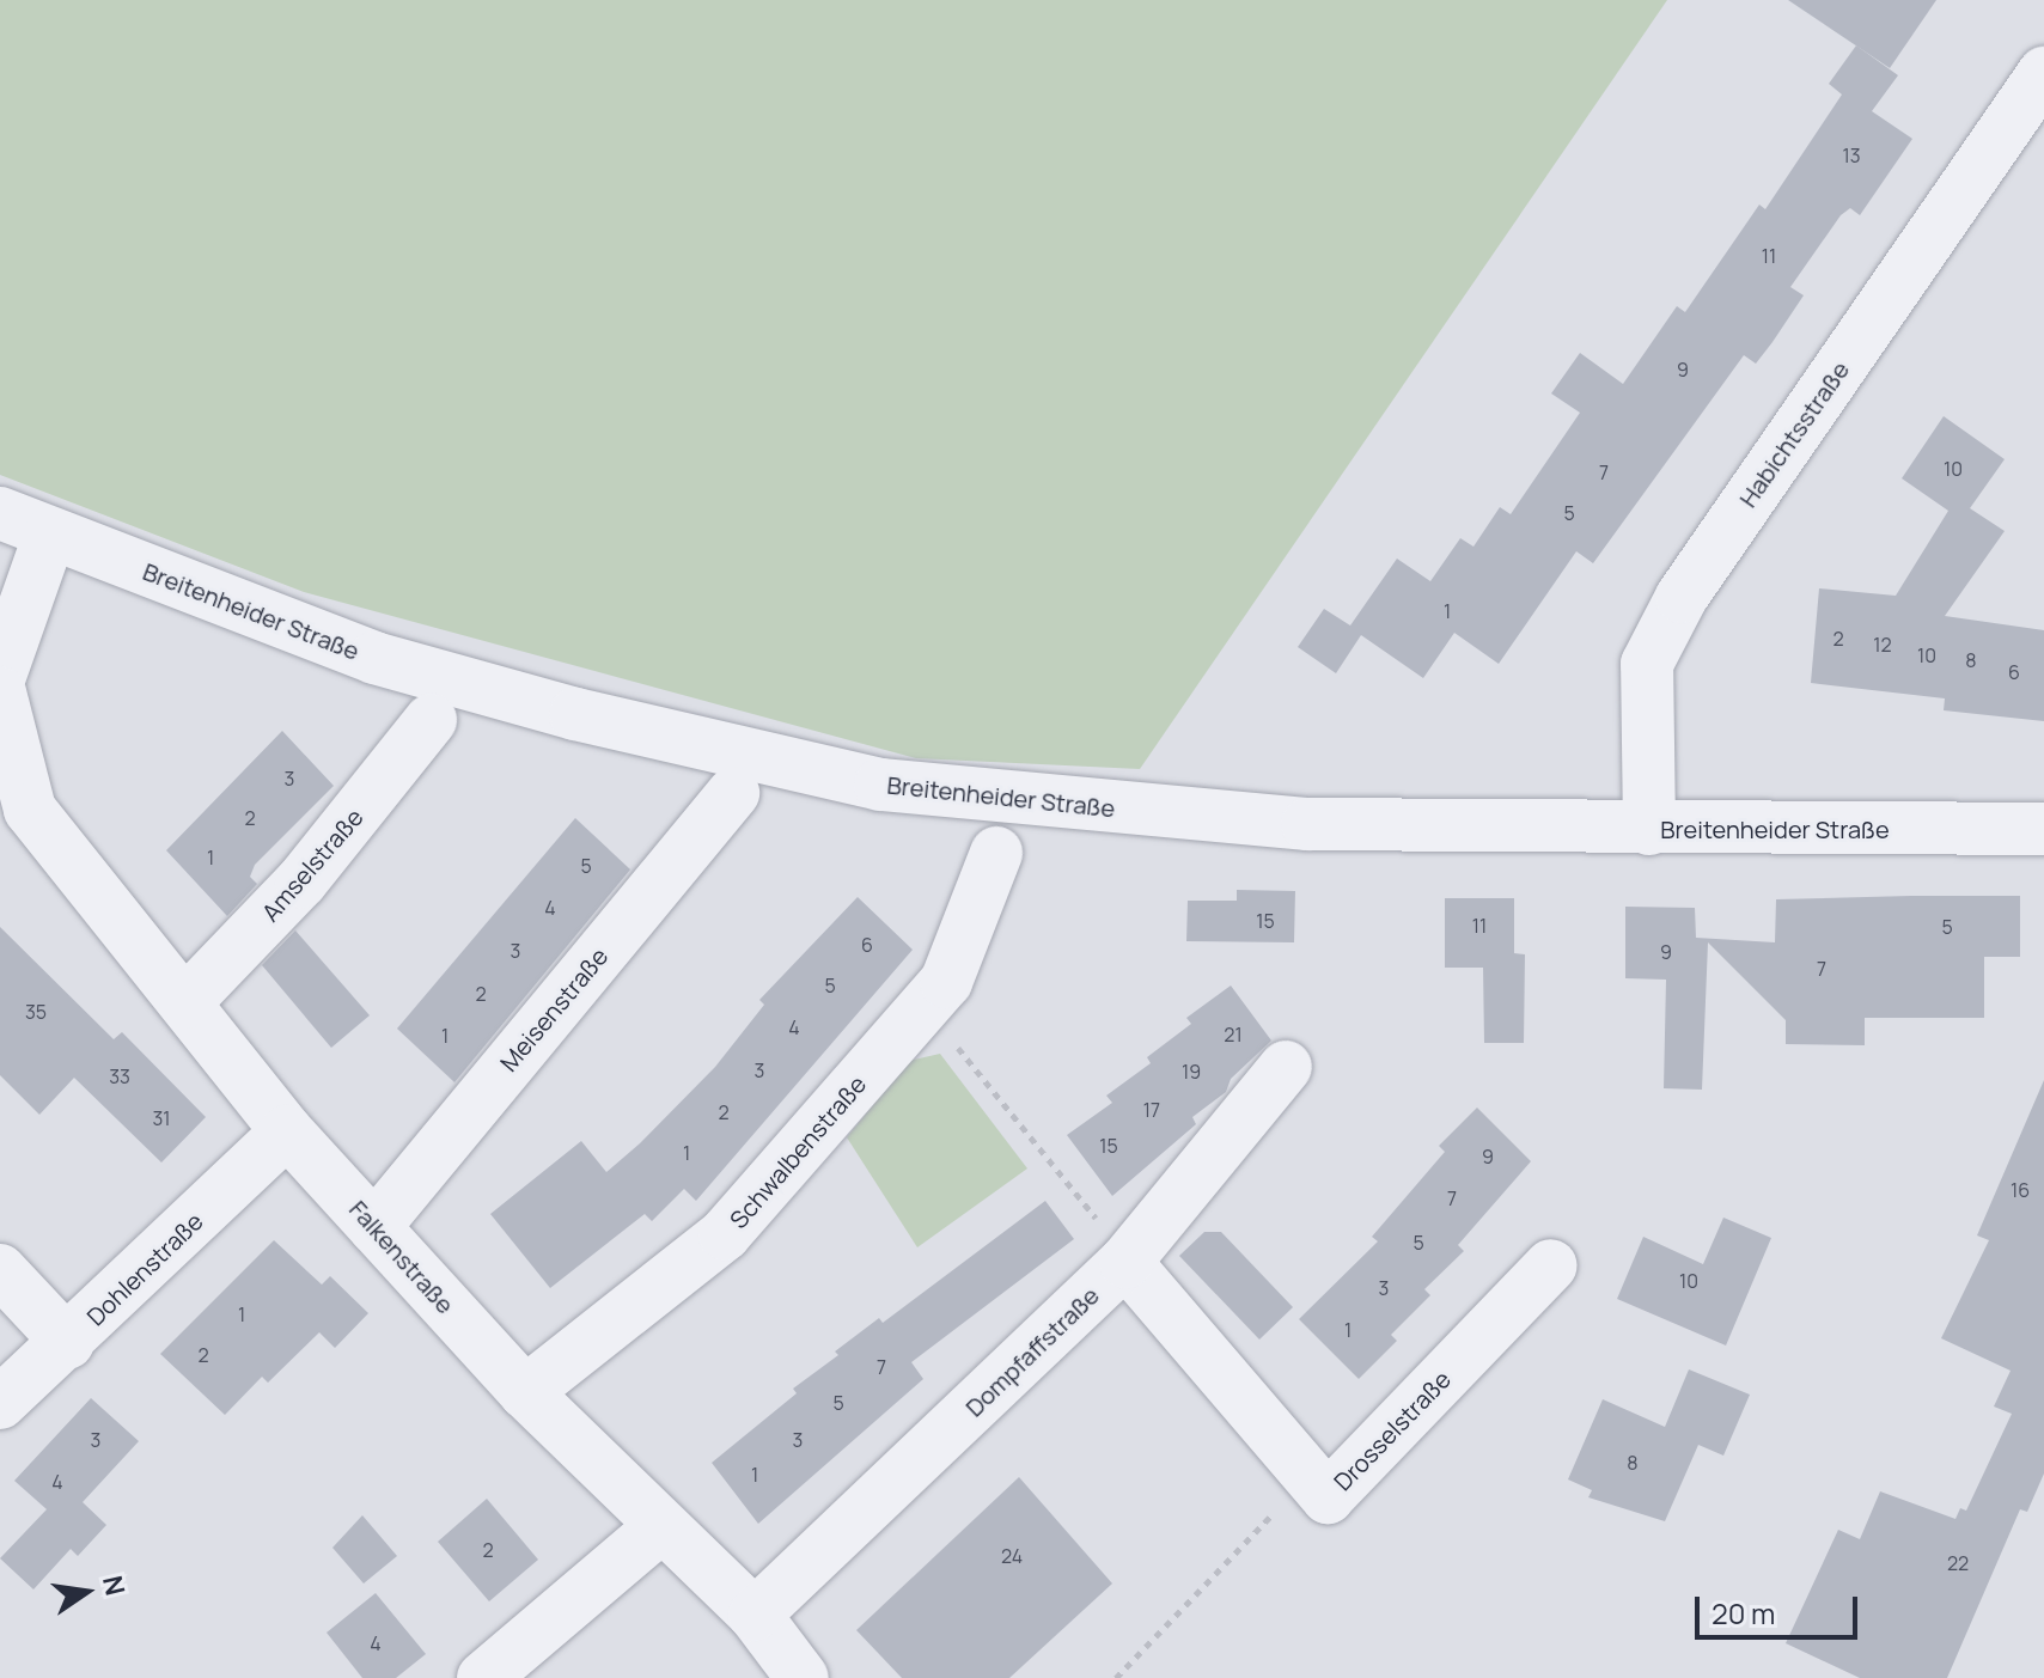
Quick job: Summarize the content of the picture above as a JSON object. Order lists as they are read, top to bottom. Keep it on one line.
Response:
{"streets":{"street":["Habichtsstraße","Breitenheider Straße","Amselstraße","Meisenstraße","Schwalbenstraße","Falkenstraße","Dohlenstraße","Dompfaffstraße","Drosselstraße"]},"crossings":[["Habichtsstraße","Breitenheider Straße"],["Amselstraße","Falkenstraße"],["Meisenstraße","Falkenstraße"],["Schwalbenstraße","Falkenstraße"],["Falkenstraße","Dohlenstraße"],["Falkenstraße","Dompfaffstraße"],["Dompfaffstraße","Drosselstraße"]],"house_numbers":["13","11","9","10","7","5","1","2","12","10","8","6","3","2","1","5","4","15","11","5","6","3","9","7","5","2","35","4","21","1","3","19","33","17","2","31","15","1","9","16","7","5","10","3","1","1","2","7","5","3","3","8","1","4","2","24","22","4"],"scale_bar":"20 m","north":"right"}
